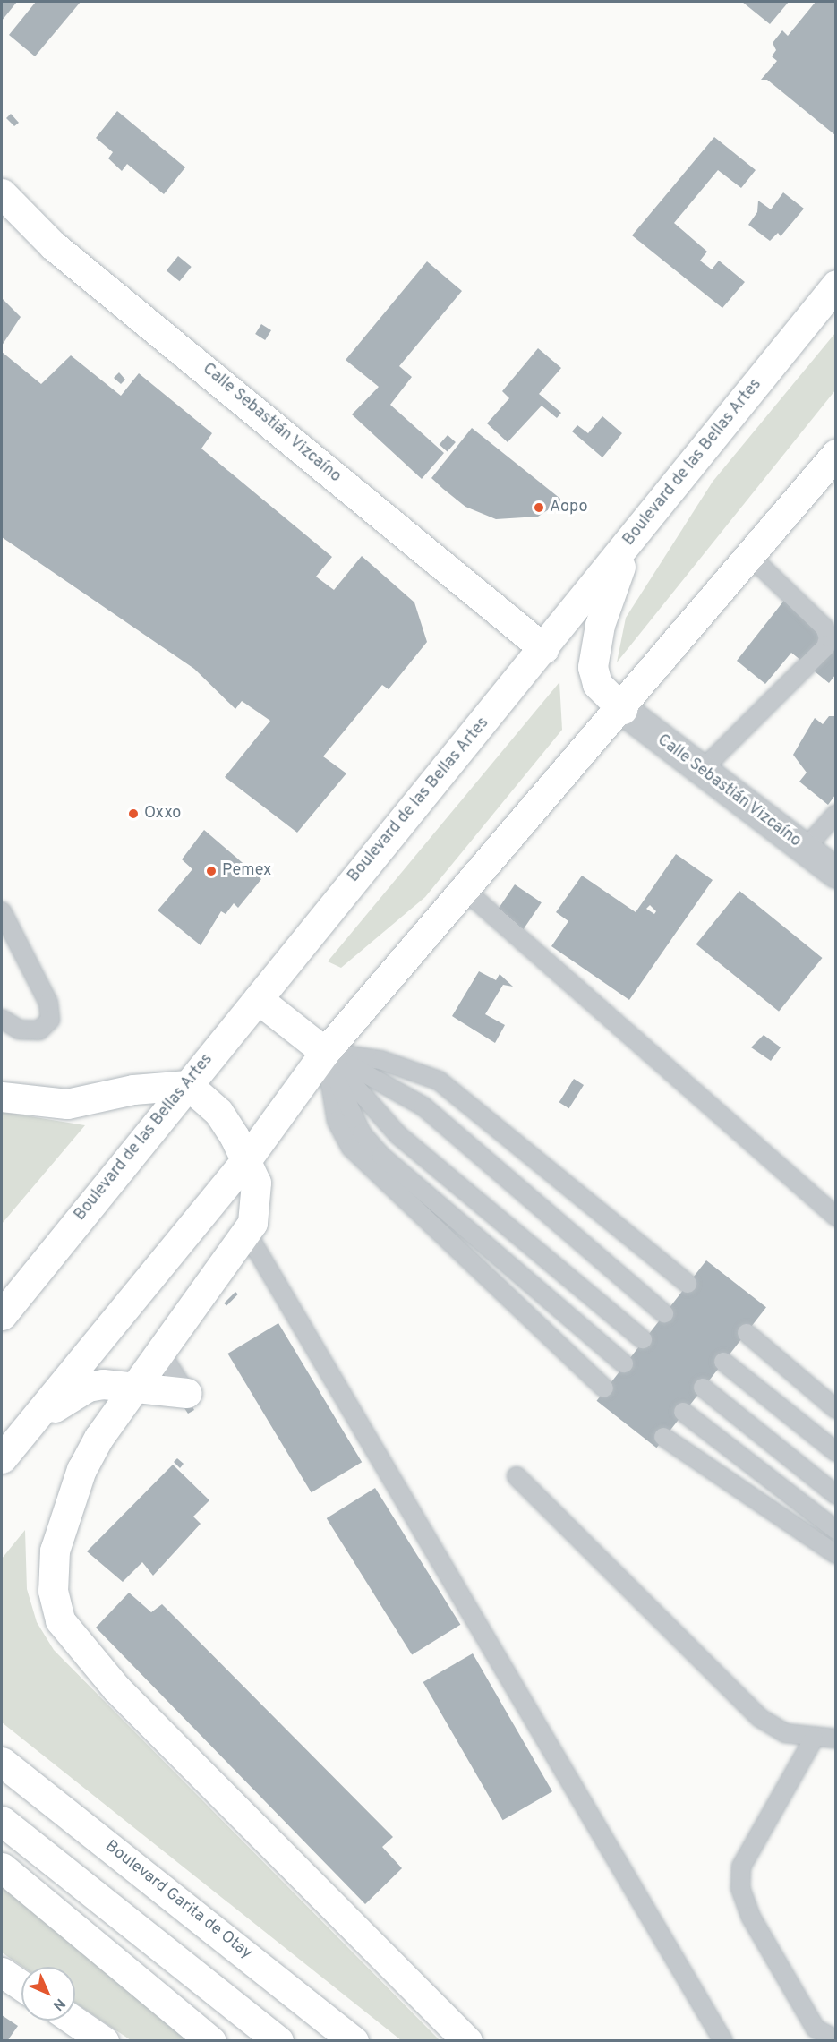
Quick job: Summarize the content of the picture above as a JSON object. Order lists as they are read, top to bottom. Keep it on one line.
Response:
{"streets":{"main road":["Calle Sebastián Vizcaíno","Boulevard de las Bellas Artes","Boulevard Garita de Otay"]},"crossings":[["Calle Sebastián Vizcaíno","Boulevard de las Bellas Artes"]],"places":["Aopo","Oxxo","Pemex"],"north":"bottom right"}
